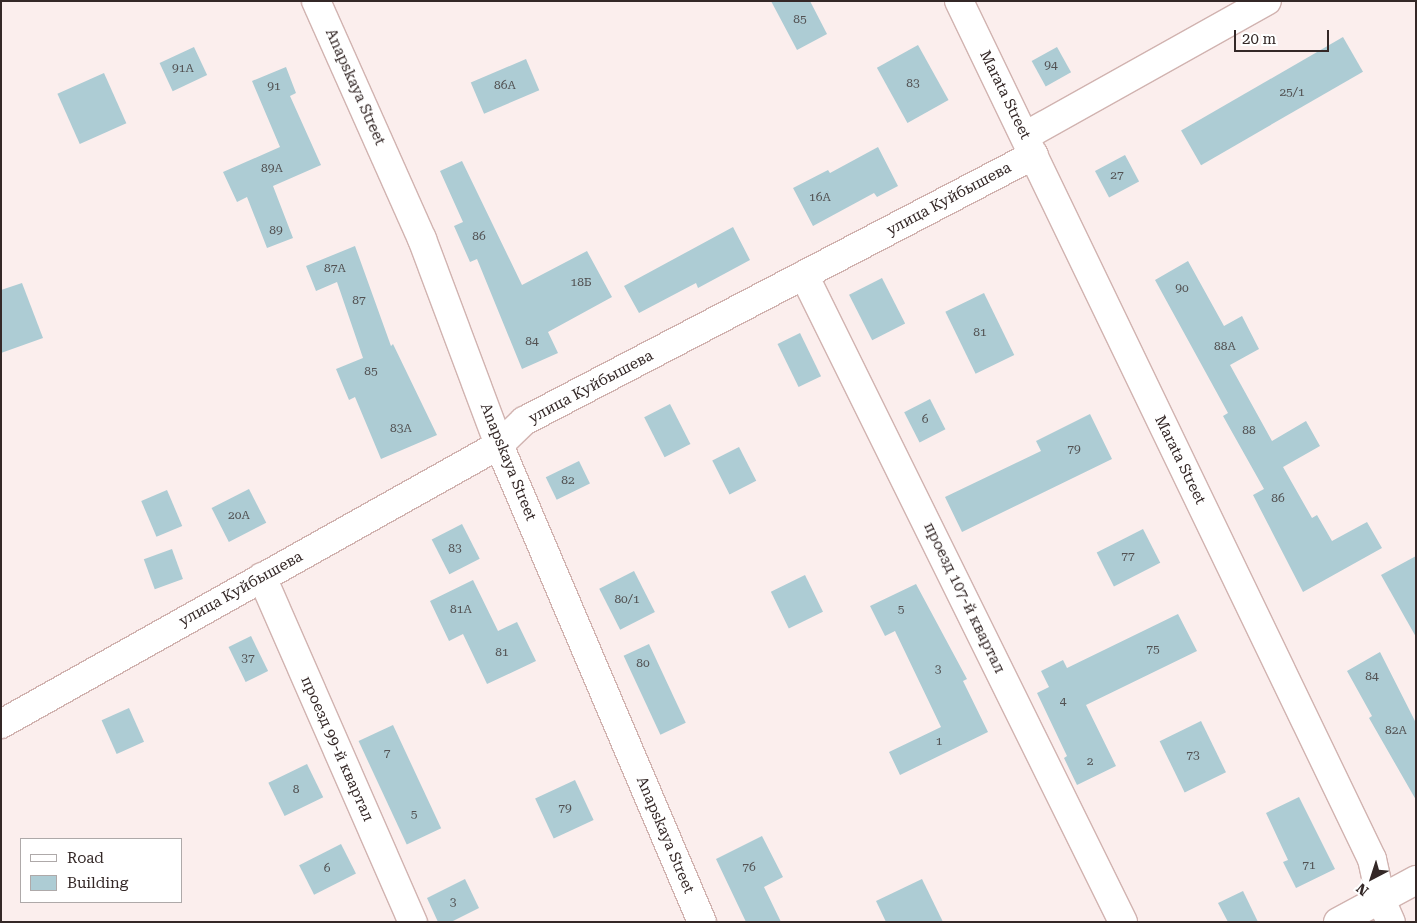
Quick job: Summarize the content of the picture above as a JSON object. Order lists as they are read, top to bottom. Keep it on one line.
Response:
{"streets":{"street":["Anapskaya Street","Marata Street","улица Куйбышева","проезд 107-й квартал","проезд 99-й квартал"]},"crossings":[["Anapskaya Street","улица Куйбышева"],["Marata Street","улица Куйбышева"],["улица Куйбышева","проезд 107-й квартал"],["улица Куйбышева","проезд 99-й квартал"]],"house_numbers":["85","94","91А","83","86А","91","25/1","89А","27","16А","89","86","87А","18Б","90","87","81","84","88А","85","6","83А","88","79","82","86","20А","83","77","80/1","81А","5","75","81","37","80","3","84","4","82А","1","7","73","2","8","79","5","71","76","6","3"],"legend":["Road","Building"],"scale_bar":"20 m","north":"bottom left"}
